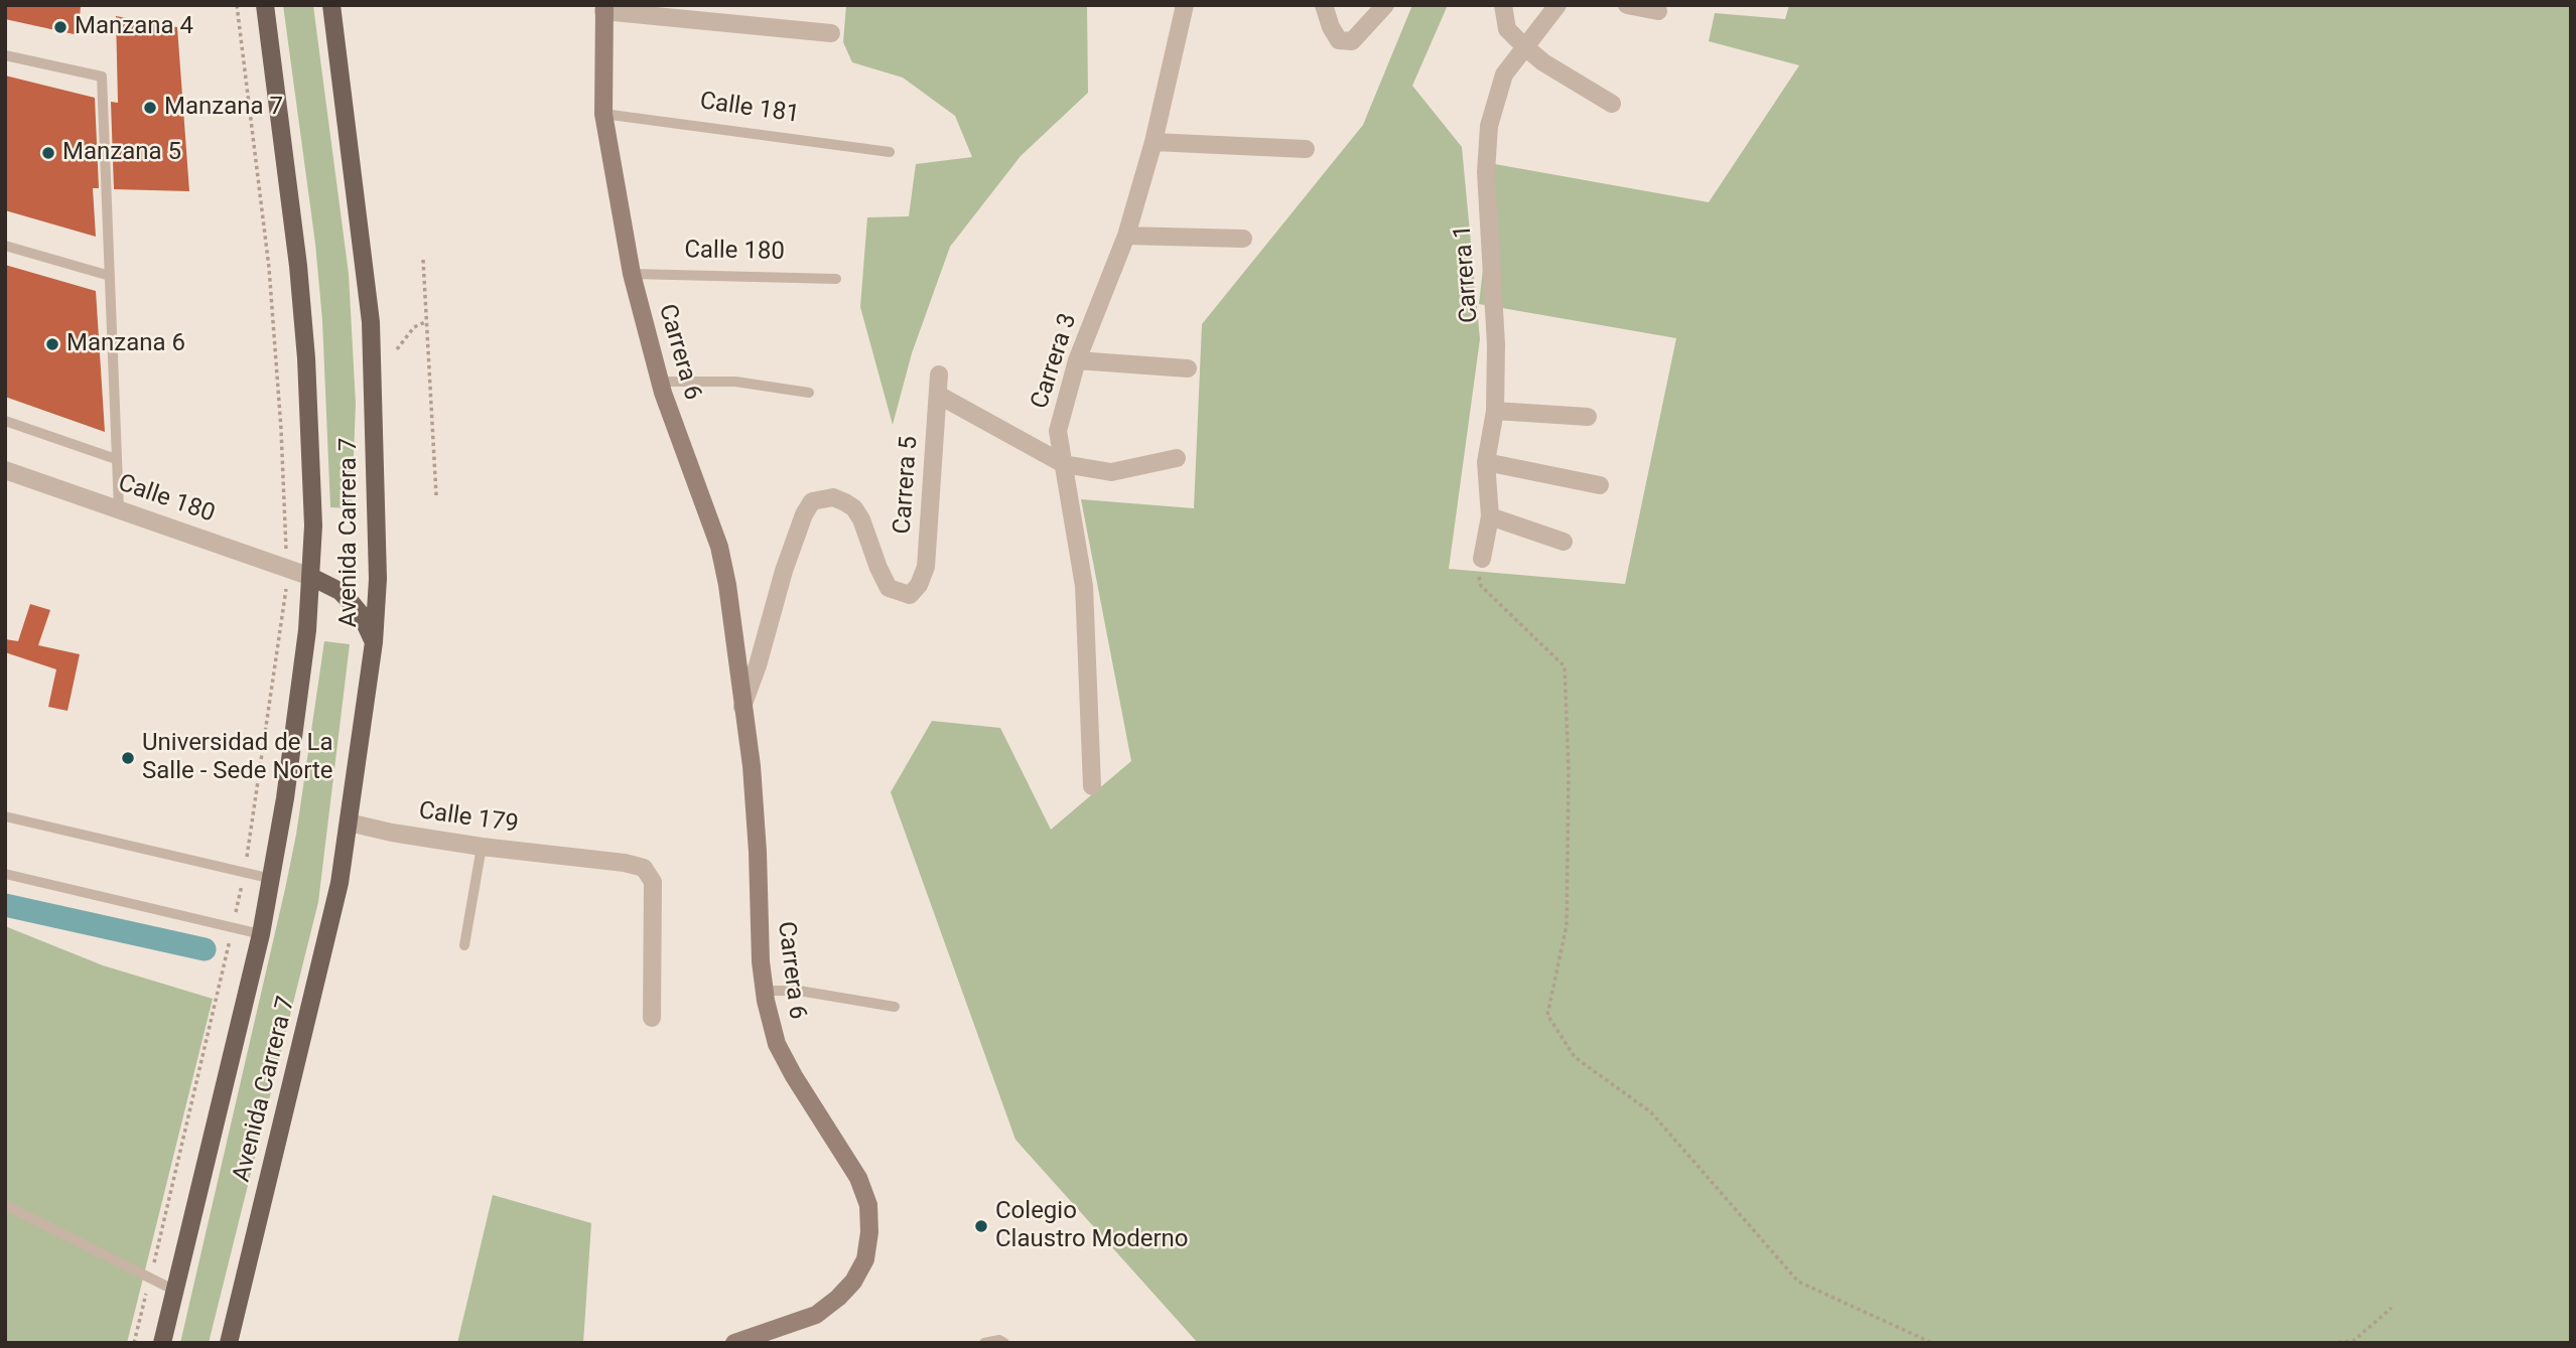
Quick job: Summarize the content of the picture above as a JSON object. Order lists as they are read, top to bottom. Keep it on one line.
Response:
{"streets":{"main road":["Avenida Carrera 7"],"street":["Calle 180","Carrera 1","Carrera 6","Carrera 3","Carrera 5","Calle 179"],"lane":["Calle 181"]},"crossings":[["Calle 181","Carrera 6"],["Calle 180","Carrera 6"],["Calle 180","Avenida Carrera 7"],["Carrera 6","Carrera 5"],["Avenida Carrera 7","Calle 179"]],"places":["Manzana 4","Manzana 7","Manzana 5","Manzana 6","Universidad de La Salle - Sede Norte","Colegio Claustro Moderno"]}
